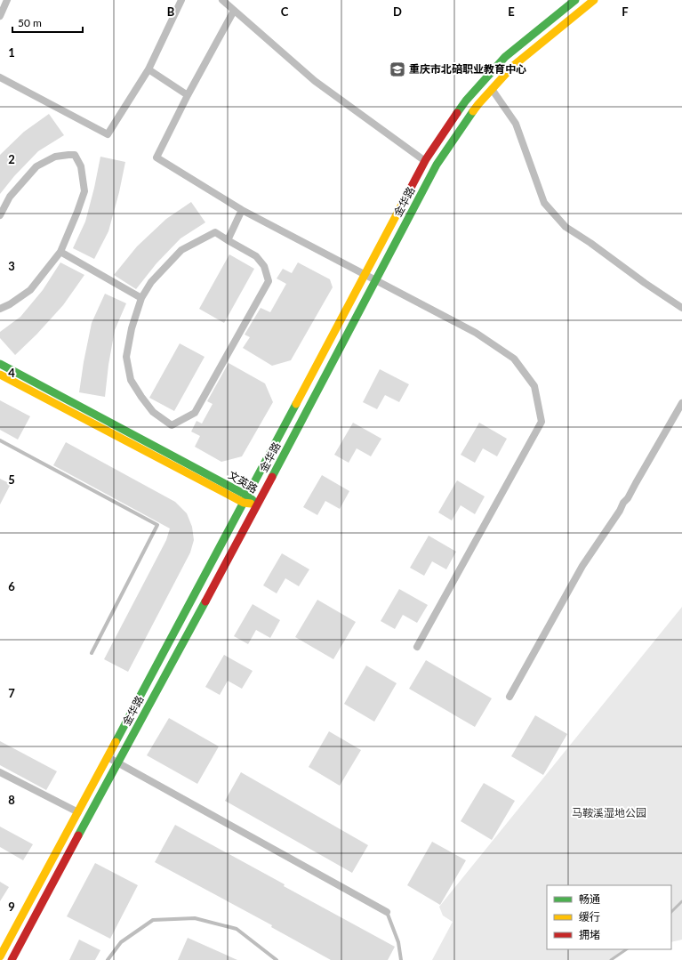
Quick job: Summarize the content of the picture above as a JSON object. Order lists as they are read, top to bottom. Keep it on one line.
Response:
{"streets":{"main road":["金华路","文英路"]},"crossings":[["金华路","文英路"]],"parks":["马鞍溪湿地公园"],"places":{"school or university":["重庆市北碚职业教育中心"]},"legend":["畅通","缓行","拥堵"],"scale_bar":"50 m","grid":{"columns":["B","C","D","E","F"],"rows":["1","2","3","4","5","6","7","8","9"]}}
